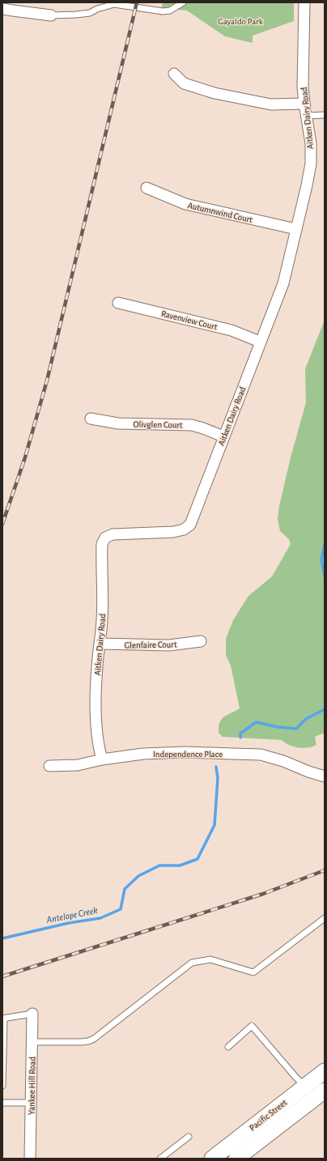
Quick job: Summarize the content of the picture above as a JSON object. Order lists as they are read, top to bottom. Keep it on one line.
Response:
{"streets":{"main road":["Pacific Street"],"street":["Aitken Dairy Road","Autumnwind Court","Ravenview Court","Olivglen Court","Glenfaire Court","Independence Place","Yankee Hill Road"]},"crossings":[["Aitken Dairy Road","Autumnwind Court"],["Aitken Dairy Road","Ravenview Court"],["Aitken Dairy Road","Olivglen Court"],["Aitken Dairy Road","Glenfaire Court"],["Aitken Dairy Road","Independence Place"]],"water":["Antelope Creek"],"parks":["Gayaldo Park"]}
